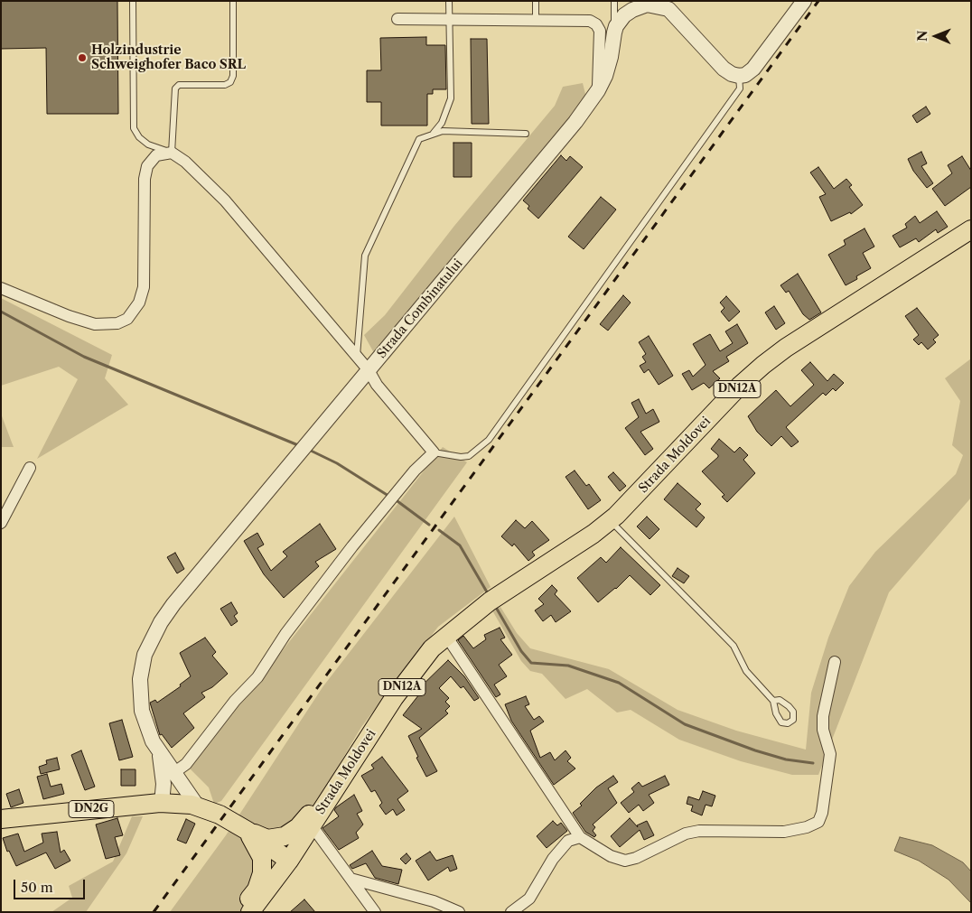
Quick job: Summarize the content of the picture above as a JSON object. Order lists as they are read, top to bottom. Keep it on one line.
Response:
{"streets":{"main road":["DN12A","Strada Moldovei","DN2G"],"street":["Strada Combinatului"]},"crossings":[["Strada Combinatului","DN2G"],["Strada Moldovei","DN2G"]],"places":["Holzindustrie Schweighofer Baco SRL"],"scale_bar":"50 m","north":"left"}
